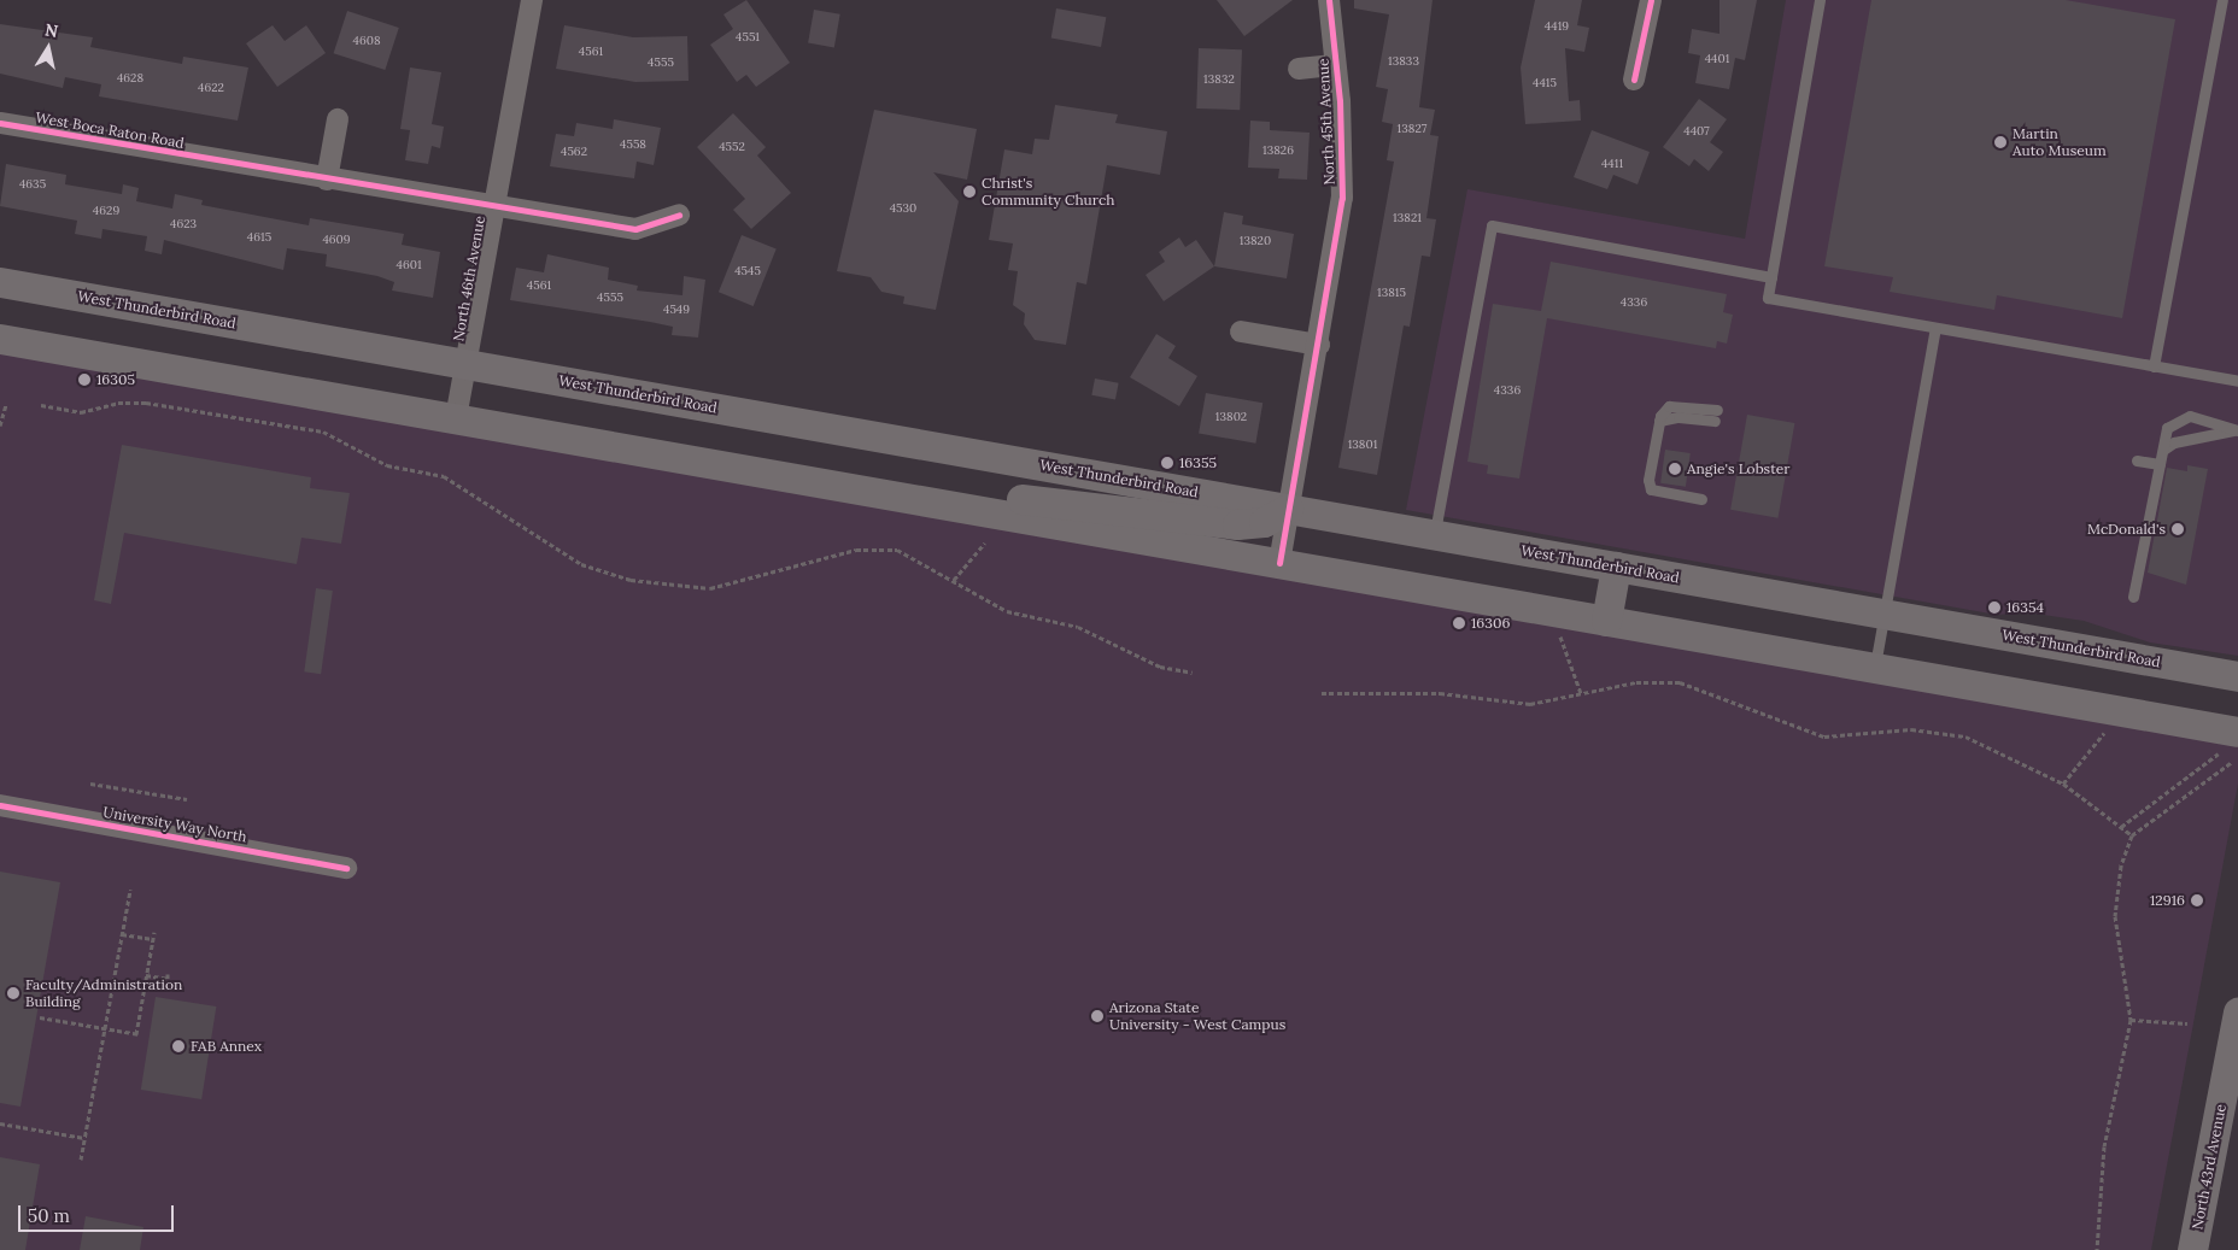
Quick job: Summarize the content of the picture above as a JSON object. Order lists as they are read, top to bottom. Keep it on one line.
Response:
{"streets":{"main road":["West Thunderbird Road","North 43rd Avenue"],"street":["North 45th Avenue","West Boca Raton Road","North 46th Avenue","University Way North"]},"crossings":[["North 45th Avenue","West Thunderbird Road"],["West Boca Raton Road","North 46th Avenue"],["North 46th Avenue","West Thunderbird Road"]],"places":["Martin Auto Museum","Christ's Community Church","16305","16355","Angie's Lobster","McDonald's","16354","16306","12916","Faculty/Administration Building","Arizona State University - West Campus","FAB Annex"],"house_numbers":["4419","4551","4608","4561","4401","13833","4555","4628","13832","4415","4622","13827","4407","4558","4552","13826","4562","4411","4635","4530","4629","13821","4623","4615","4609","13820","4601","4545","4561","13815","4555","4336","4549","4336","13802","13801"],"scale_bar":"50 m","north":"top"}
